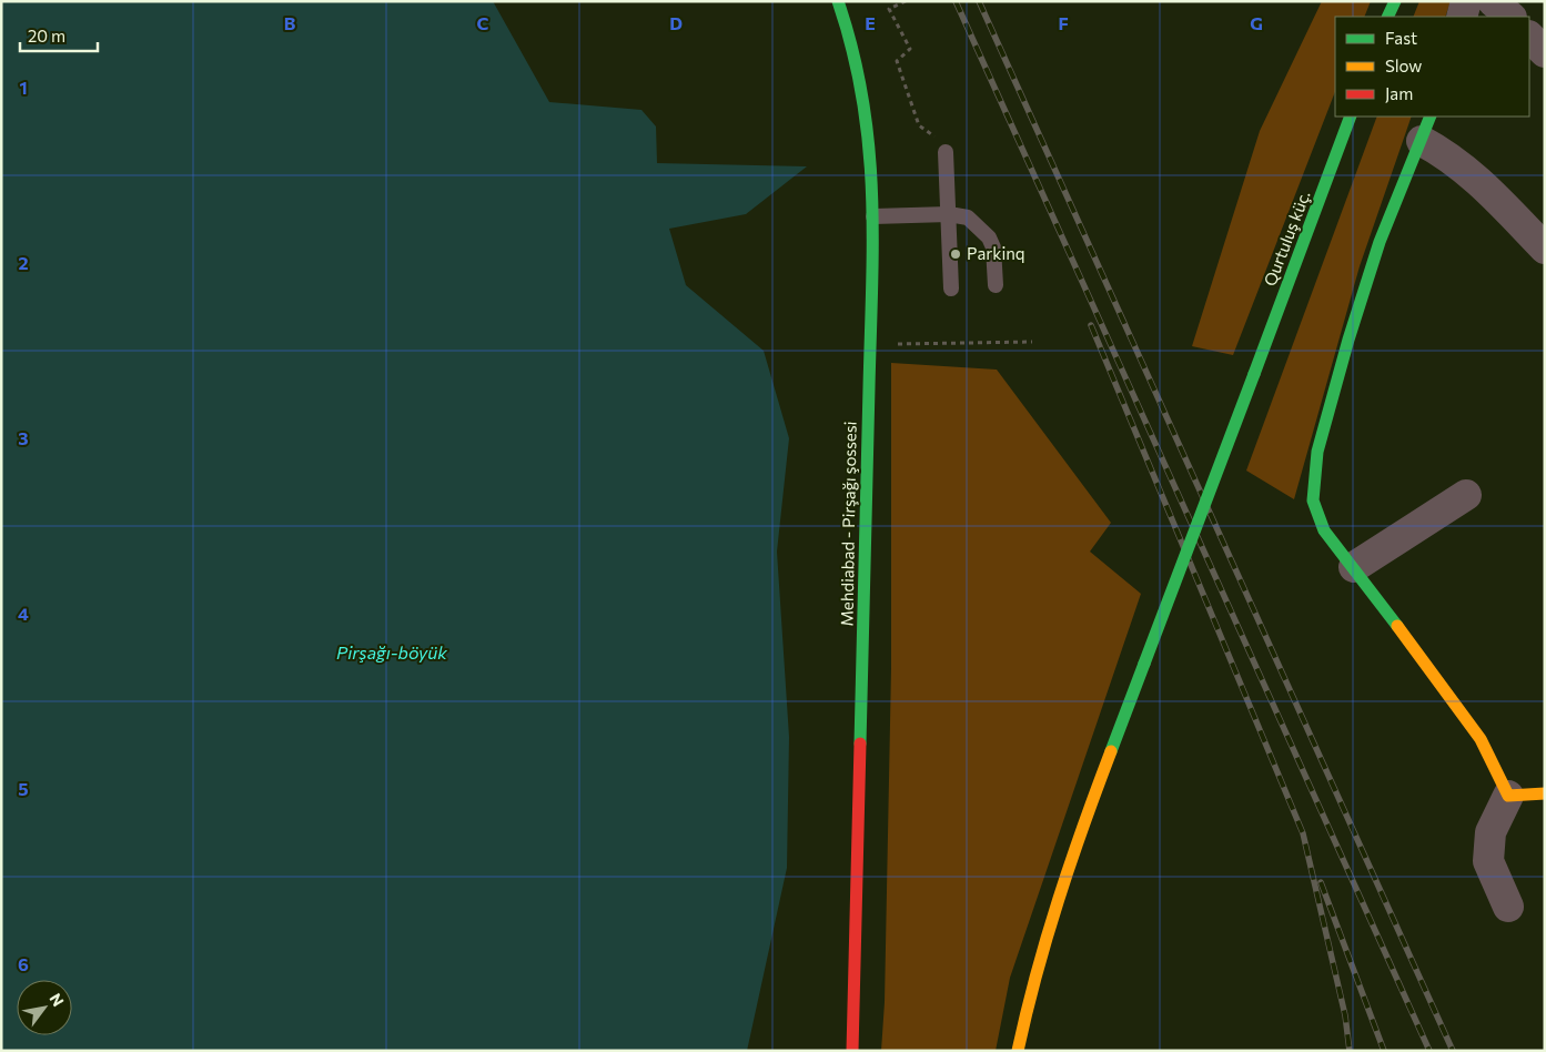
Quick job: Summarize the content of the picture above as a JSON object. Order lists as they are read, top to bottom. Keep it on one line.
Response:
{"streets":{"main road":["Qurtuluş küç.","Mehdiabad - Pirşağı şossesi"]},"water":["Pirşağı-böyük"],"places":["Parkinq"],"legend":["Fast","Slow","Jam"],"scale_bar":"20 m","north":"top right","grid":{"columns":["B","C","D","E","F","G"],"rows":["1","2","3","4","5","6"]}}
